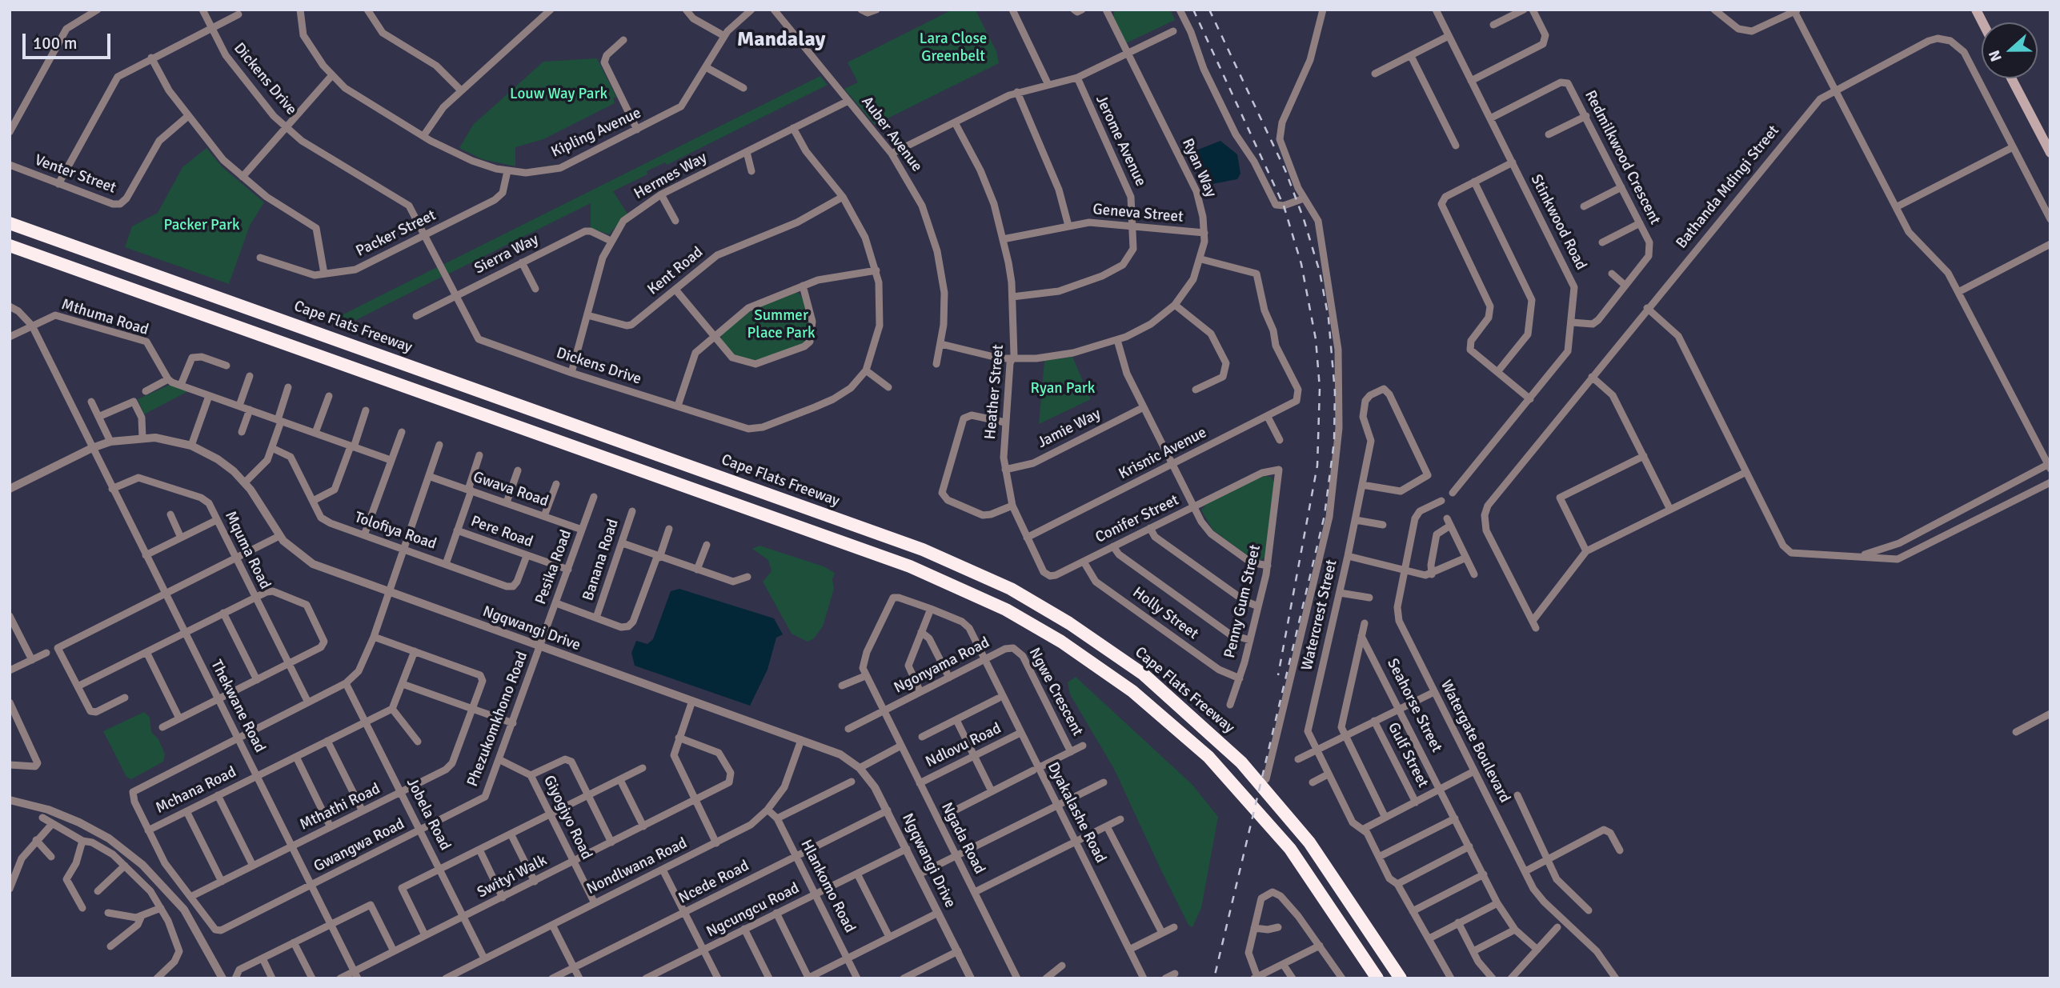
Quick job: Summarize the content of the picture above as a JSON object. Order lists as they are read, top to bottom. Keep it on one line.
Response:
{"streets":{"highway":["Cape Flats Freeway"],"street":["Dickens Drive","Kipling Avenue","Auber Avenue","Jerome Avenue","Redmilkwood Crescent","Ryan Way","Venter Street","Hermes Way","Bathanda Mdingi Street","Geneva Street","Stinkwood Road","Packer Street","Sierra Way","Kent Road","Mthuma Road","Heather Street","Jamie Way","Krisnic Avenue","Gwava Road","Conifer Street","Tolofiya Road","Pere Road","Mquma Road","Banana Road","Pesika Road","Penny Gum Street","Holly Street","Watercrest Street","Ngqwangi Drive","Ngonyama Road","Ngwe Crescent","Seahorse Street","Thekwane Road","Phezukomkhono Road","Watergate Boulevard","Ndlovu Road","Gulf Street","Mchana Road","Mthathi Road","Dyakalashe Road","Jobela Road","Giyogiyo Road","Ngada Road","Gwangwa Road","Nondlwana Road","Swityi Walk","Ncede Road","Hlankomo Road","Ngcungcu Road"]},"crossings":[["Dickens Drive","Hermes Way"],["Dickens Drive","Packer Street"],["Dickens Drive","Sierra Way"],["Dickens Drive","Kent Road"],["Kipling Avenue","Packer Street"],["Auber Avenue","Ryan Way"],["Auber Avenue","Hermes Way"],["Jerome Avenue","Geneva Street"],["Jerome Avenue","Heather Street"],["Redmilkwood Crescent","Stinkwood Road"],["Ryan Way","Geneva Street"],["Ryan Way","Heather Street"],["Ryan Way","Krisnic Avenue"],["Hermes Way","Sierra Way"],["Hermes Way","Kent Road"],["Geneva Street","Heather Street"],["Mthuma Road","Thekwane Road"],["Heather Street","Jamie Way"],["Heather Street","Krisnic Avenue"],["Heather Street","Conifer Street"],["Krisnic Avenue","Conifer Street"],["Gwava Road","Pesika Road"],["Conifer Street","Penny Gum Street"],["Conifer Street","Holly Street"],["Tolofiya Road","Pere Road"],["Pere Road","Pesika Road"],["Mquma Road","Thekwane Road"],["Pesika Road","Ngqwangi Drive"],["Pesika Road","Phezukomkhono Road"],["Penny Gum Street","Holly Street"],["Ngqwangi Drive","Thekwane Road"],["Ngqwangi Drive","Phezukomkhono Road"],["Ngqwangi Drive","Nondlwana Road"],["Ngqwangi Drive","Ncede Road"],["Ngqwangi Drive","Ngcungcu Road"],["Ngonyama Road","Ngwe Crescent"],["Ngonyama Road","Dyakalashe Road"],["Ngonyama Road","Ngada Road"],["Ngwe Crescent","Dyakalashe Road"],["Thekwane Road","Mchana Road"],["Thekwane Road","Mthathi Road"],["Thekwane Road","Gwangwa Road"],["Thekwane Road","Swityi Walk"],["Phezukomkhono Road","Jobela Road"],["Phezukomkhono Road","Giyogiyo Road"],["Phezukomkhono Road","Gwangwa Road"],["Ndlovu Road","Dyakalashe Road"],["Ndlovu Road","Ngada Road"],["Mchana Road","Jobela Road"],["Mthathi Road","Jobela Road"],["Mthathi Road","Gwangwa Road"],["Dyakalashe Road","Ngada Road"],["Jobela Road","Gwangwa Road"],["Jobela Road","Nondlwana Road"],["Jobela Road","Swityi Walk"],["Giyogiyo Road","Nondlwana Road"],["Giyogiyo Road","Swityi Walk"],["Nondlwana Road","Hlankomo Road"],["Ncede Road","Hlankomo Road"],["Hlankomo Road","Ngcungcu Road"]],"districts":["Mandalay"],"parks":["Lara Close Greenbelt","Louw Way Park","Packer Park","Summer Place Park","Ryan Park"],"scale_bar":"100 m","north":"left"}
